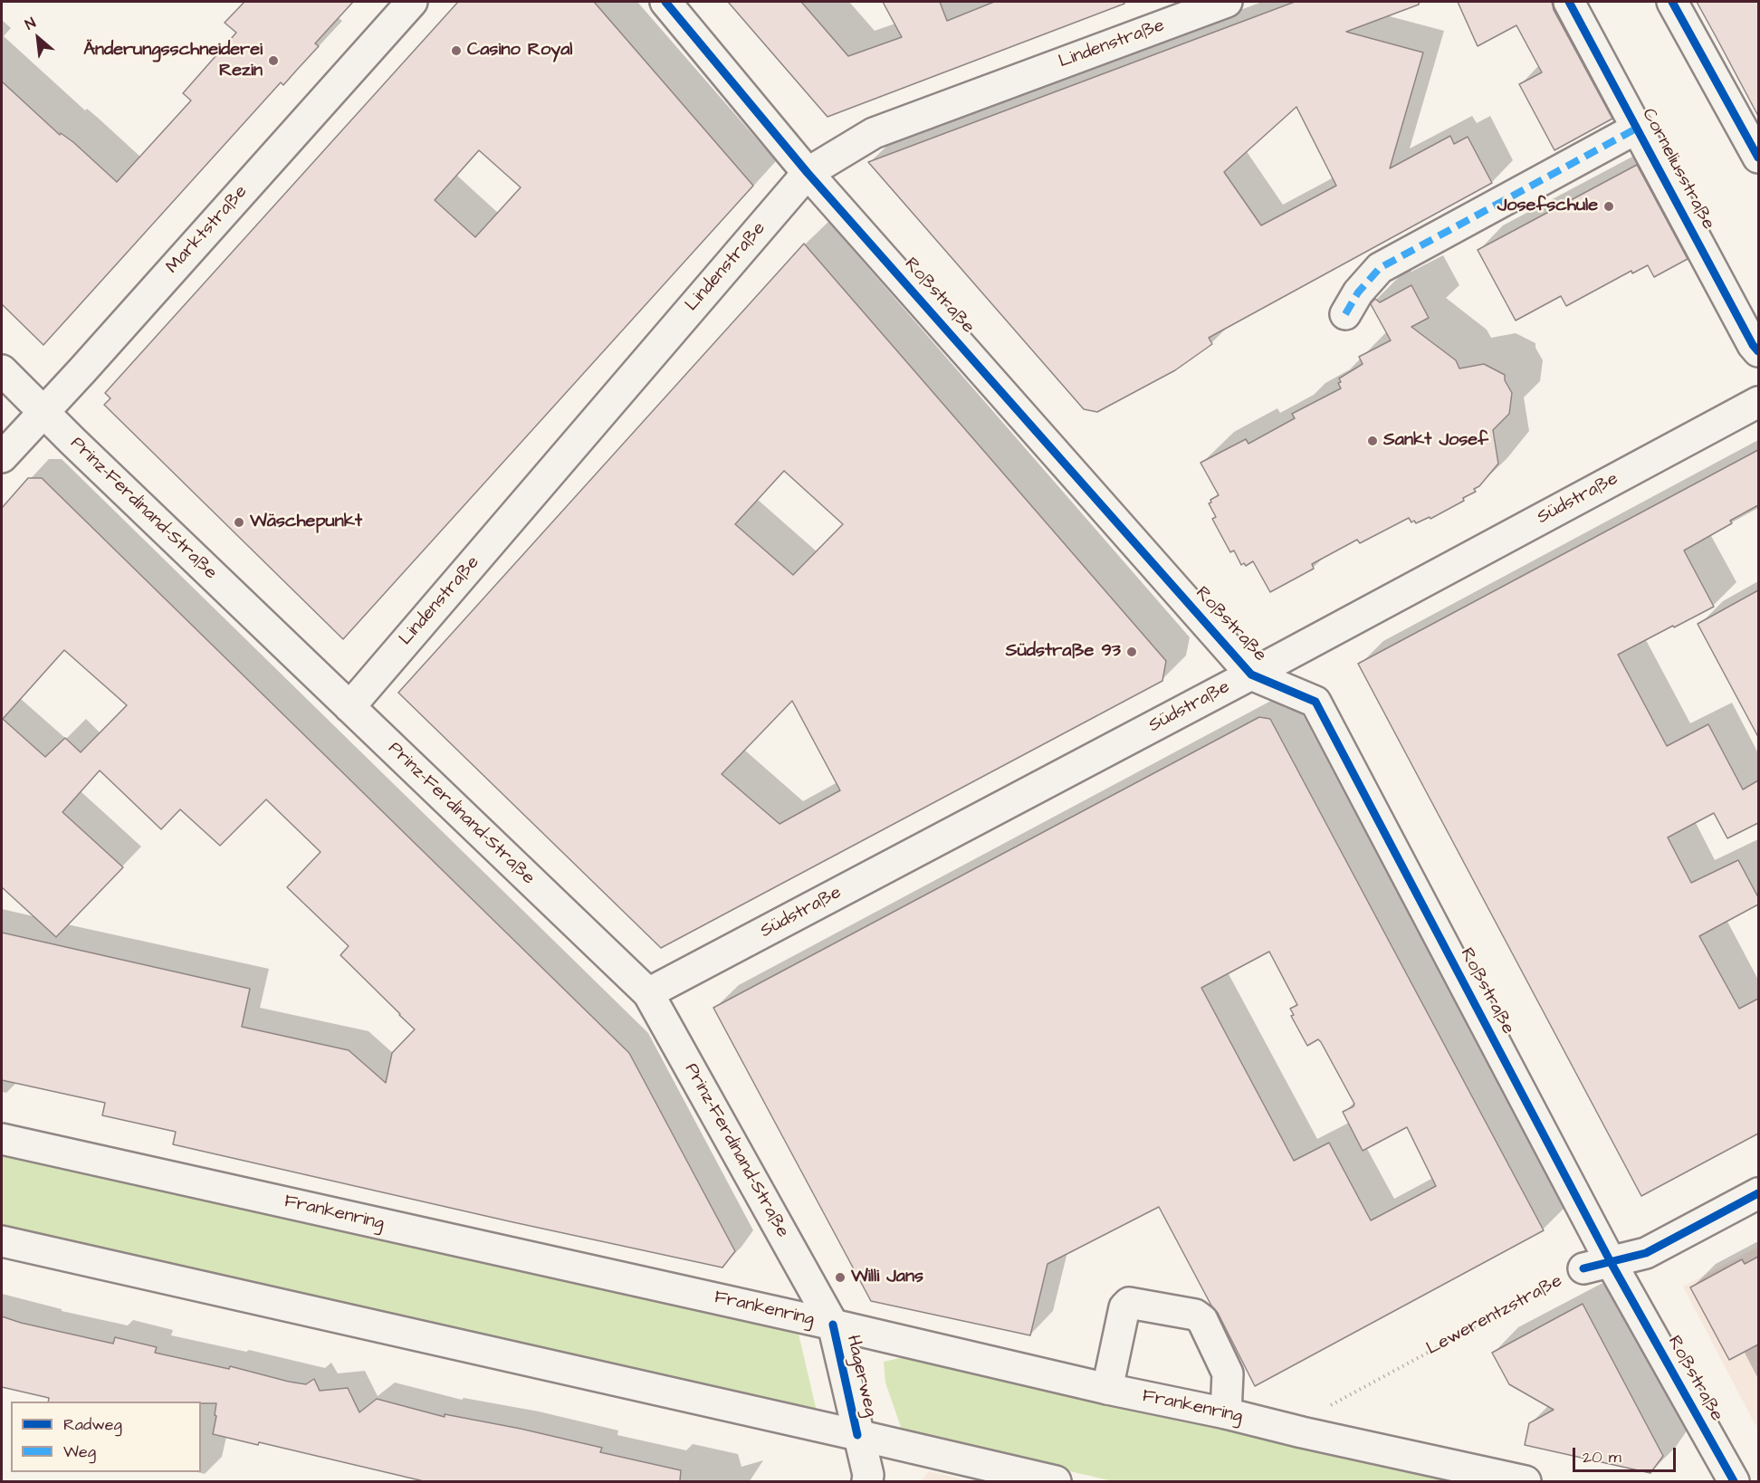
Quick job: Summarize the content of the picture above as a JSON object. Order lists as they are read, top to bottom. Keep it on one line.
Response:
{"streets":{"street":["Lindenstraße","Corneliusstraße","Marktstraße","Roßstraße","Südstraße","Prinz-Ferdinand-Straße","Frankenring","Hagerweg"],"path":["Lewerentzstraße"]},"crossings":[["Lindenstraße","Roßstraße"],["Lindenstraße","Prinz-Ferdinand-Straße"],["Marktstraße","Prinz-Ferdinand-Straße"],["Roßstraße","Südstraße"],["Roßstraße","Lewerentzstraße"],["Südstraße","Prinz-Ferdinand-Straße"],["Prinz-Ferdinand-Straße","Frankenring"],["Prinz-Ferdinand-Straße","Hagerweg"],["Frankenring","Lewerentzstraße"],["Frankenring","Hagerweg"]],"places":["Casino Royal","Änderungsschneiderei Rezin","Josefschule","Sankt Josef","Wäschepunkt","Südstraße 93","Willi Jans"],"legend":["Radweg","Weg"],"scale_bar":"20 m","north":"top left"}
